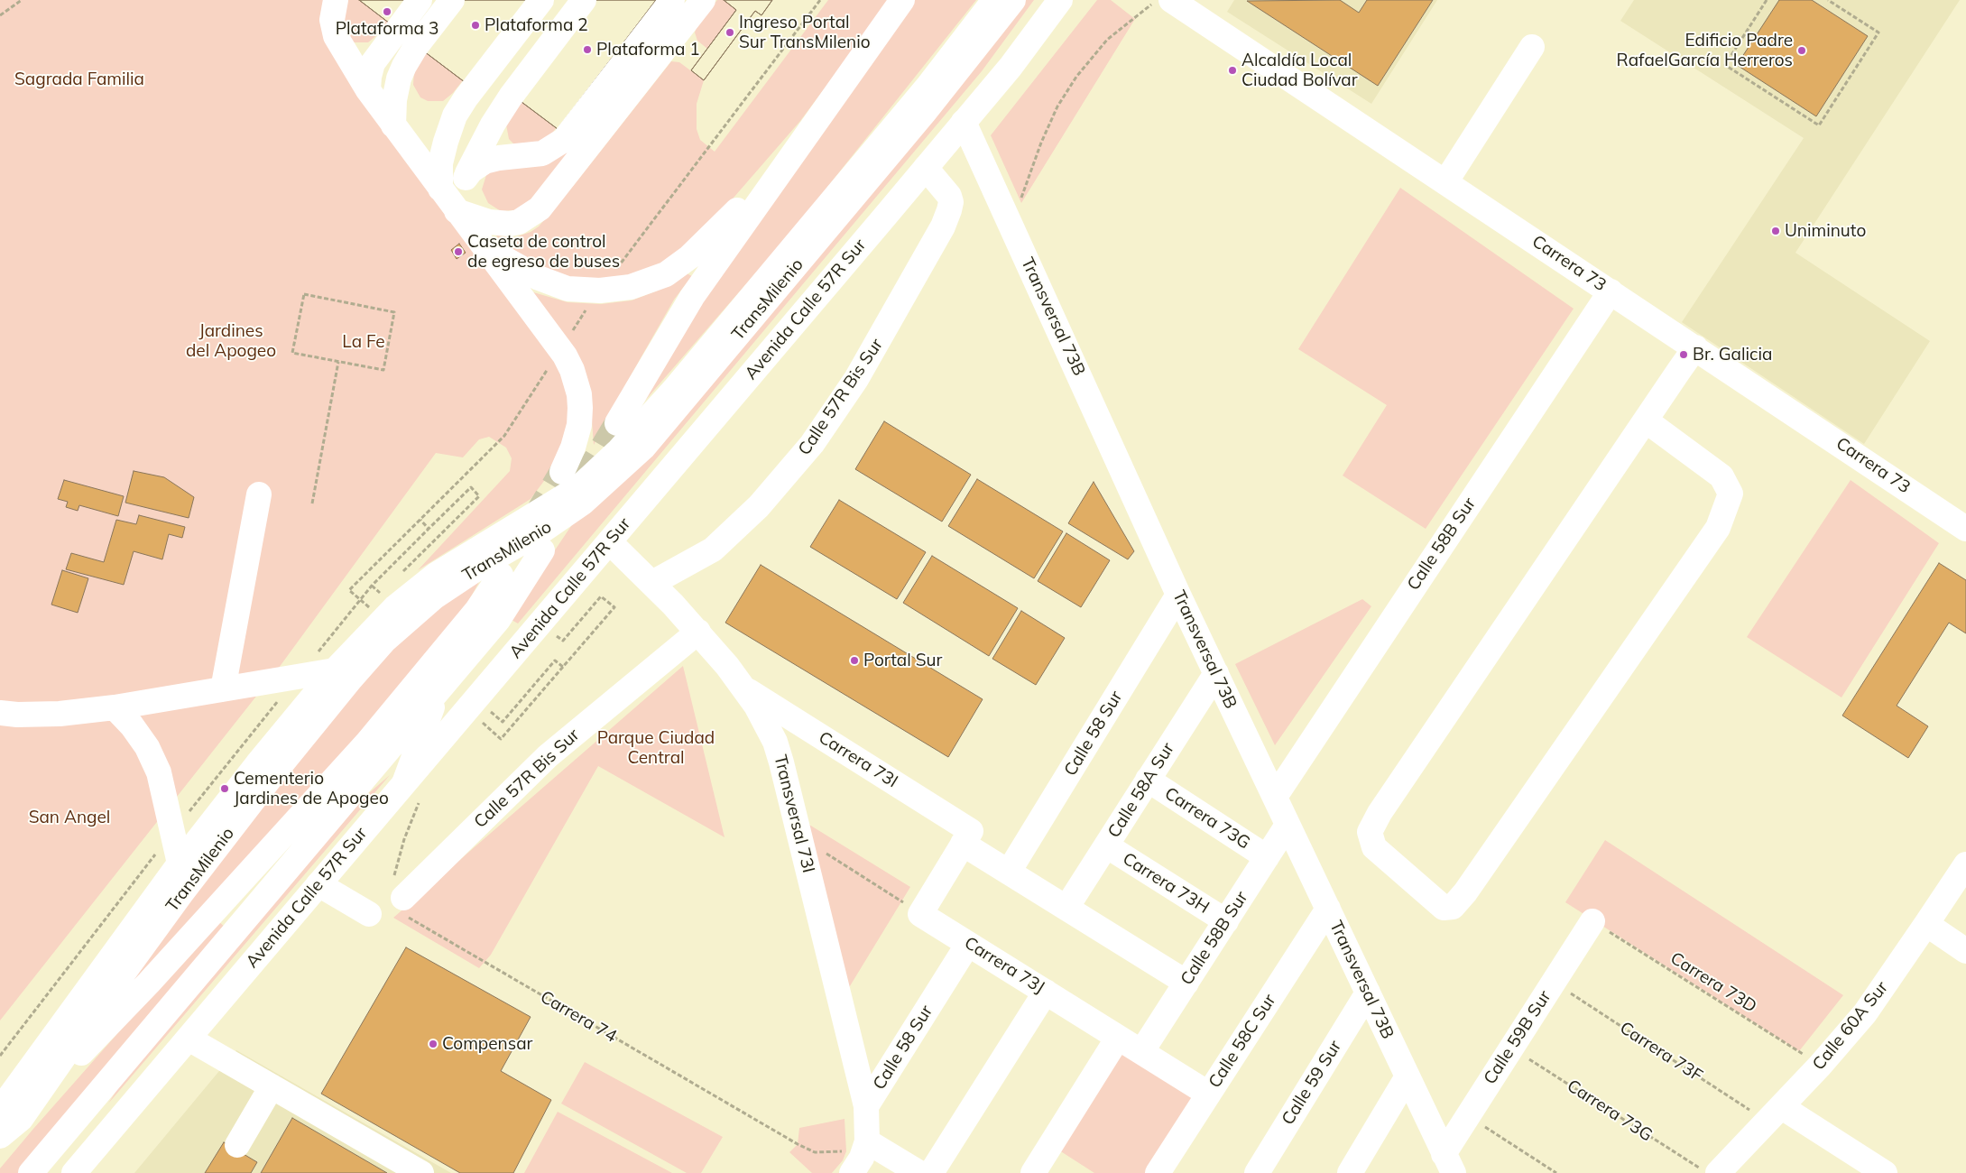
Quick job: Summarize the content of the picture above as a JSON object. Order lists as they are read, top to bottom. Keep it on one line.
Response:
{"streets":{"main road":["Carrera 73","TransMilenio","Avenida Calle 57R Sur","Transversal 73B","Calle 57R Bis Sur","Calle 58B Sur","Calle 58 Sur","Carrera 73I","Calle 58A Sur","Transversal 73I","Carrera 73G","Carrera 73H","Carrera 73J","Calle 60A Sur","Calle 59B Sur","Calle 58C Sur","Calle 59 Sur"],"path":["Carrera 73D","Carrera 74","Carrera 73F"]},"crossings":[["Carrera 73","Calle 58B Sur"],["TransMilenio","Avenida Calle 57R Sur"],["Avenida Calle 57R Sur","Transversal 73B"],["Avenida Calle 57R Sur","Calle 57R Bis Sur"],["Avenida Calle 57R Sur","Transversal 73I"],["Transversal 73B","Calle 58B Sur"],["Transversal 73B","Calle 58 Sur"],["Transversal 73B","Calle 58A Sur"],["Transversal 73B","Calle 59B Sur"],["Transversal 73B","Calle 58C Sur"],["Transversal 73B","Calle 59 Sur"],["Calle 57R Bis Sur","Transversal 73I"],["Calle 57R Bis Sur","Carrera 74"],["Calle 58B Sur","Carrera 73I"],["Calle 58B Sur","Carrera 73G"],["Calle 58B Sur","Carrera 73H"],["Calle 58B Sur","Carrera 73J"],["Calle 58 Sur","Carrera 73I"],["Calle 58 Sur","Transversal 73I"],["Calle 58 Sur","Carrera 73J"],["Carrera 73I","Calle 58A Sur"],["Carrera 73I","Transversal 73I"],["Calle 58A Sur","Carrera 73G"],["Calle 58A Sur","Carrera 73H"],["Transversal 73I","Carrera 74"],["Carrera 73G","Calle 60A Sur"],["Carrera 73G","Calle 59B Sur"],["Carrera 73J","Calle 58C Sur"],["Carrera 73D","Calle 60A Sur"],["Carrera 73D","Calle 59B Sur"],["Calle 60A Sur","Carrera 73F"],["Calle 59B Sur","Carrera 73F"]],"parks":["Sagrada Familia","Jardines del Apogeo","La Fe","Parque Ciudad Central","San Angel"],"places":["Plataforma 3","Plataforma 2","Ingreso Portal Sur TransMilenio","Plataforma 1","Edificio Padre RafaelGarcía Herreros","Alcaldía Local Ciudad Bolívar","Uniminuto","Caseta de control de egreso de buses","Br. Galicia","Portal Sur","Cementerio Jardines de Apogeo","Compensar"]}
